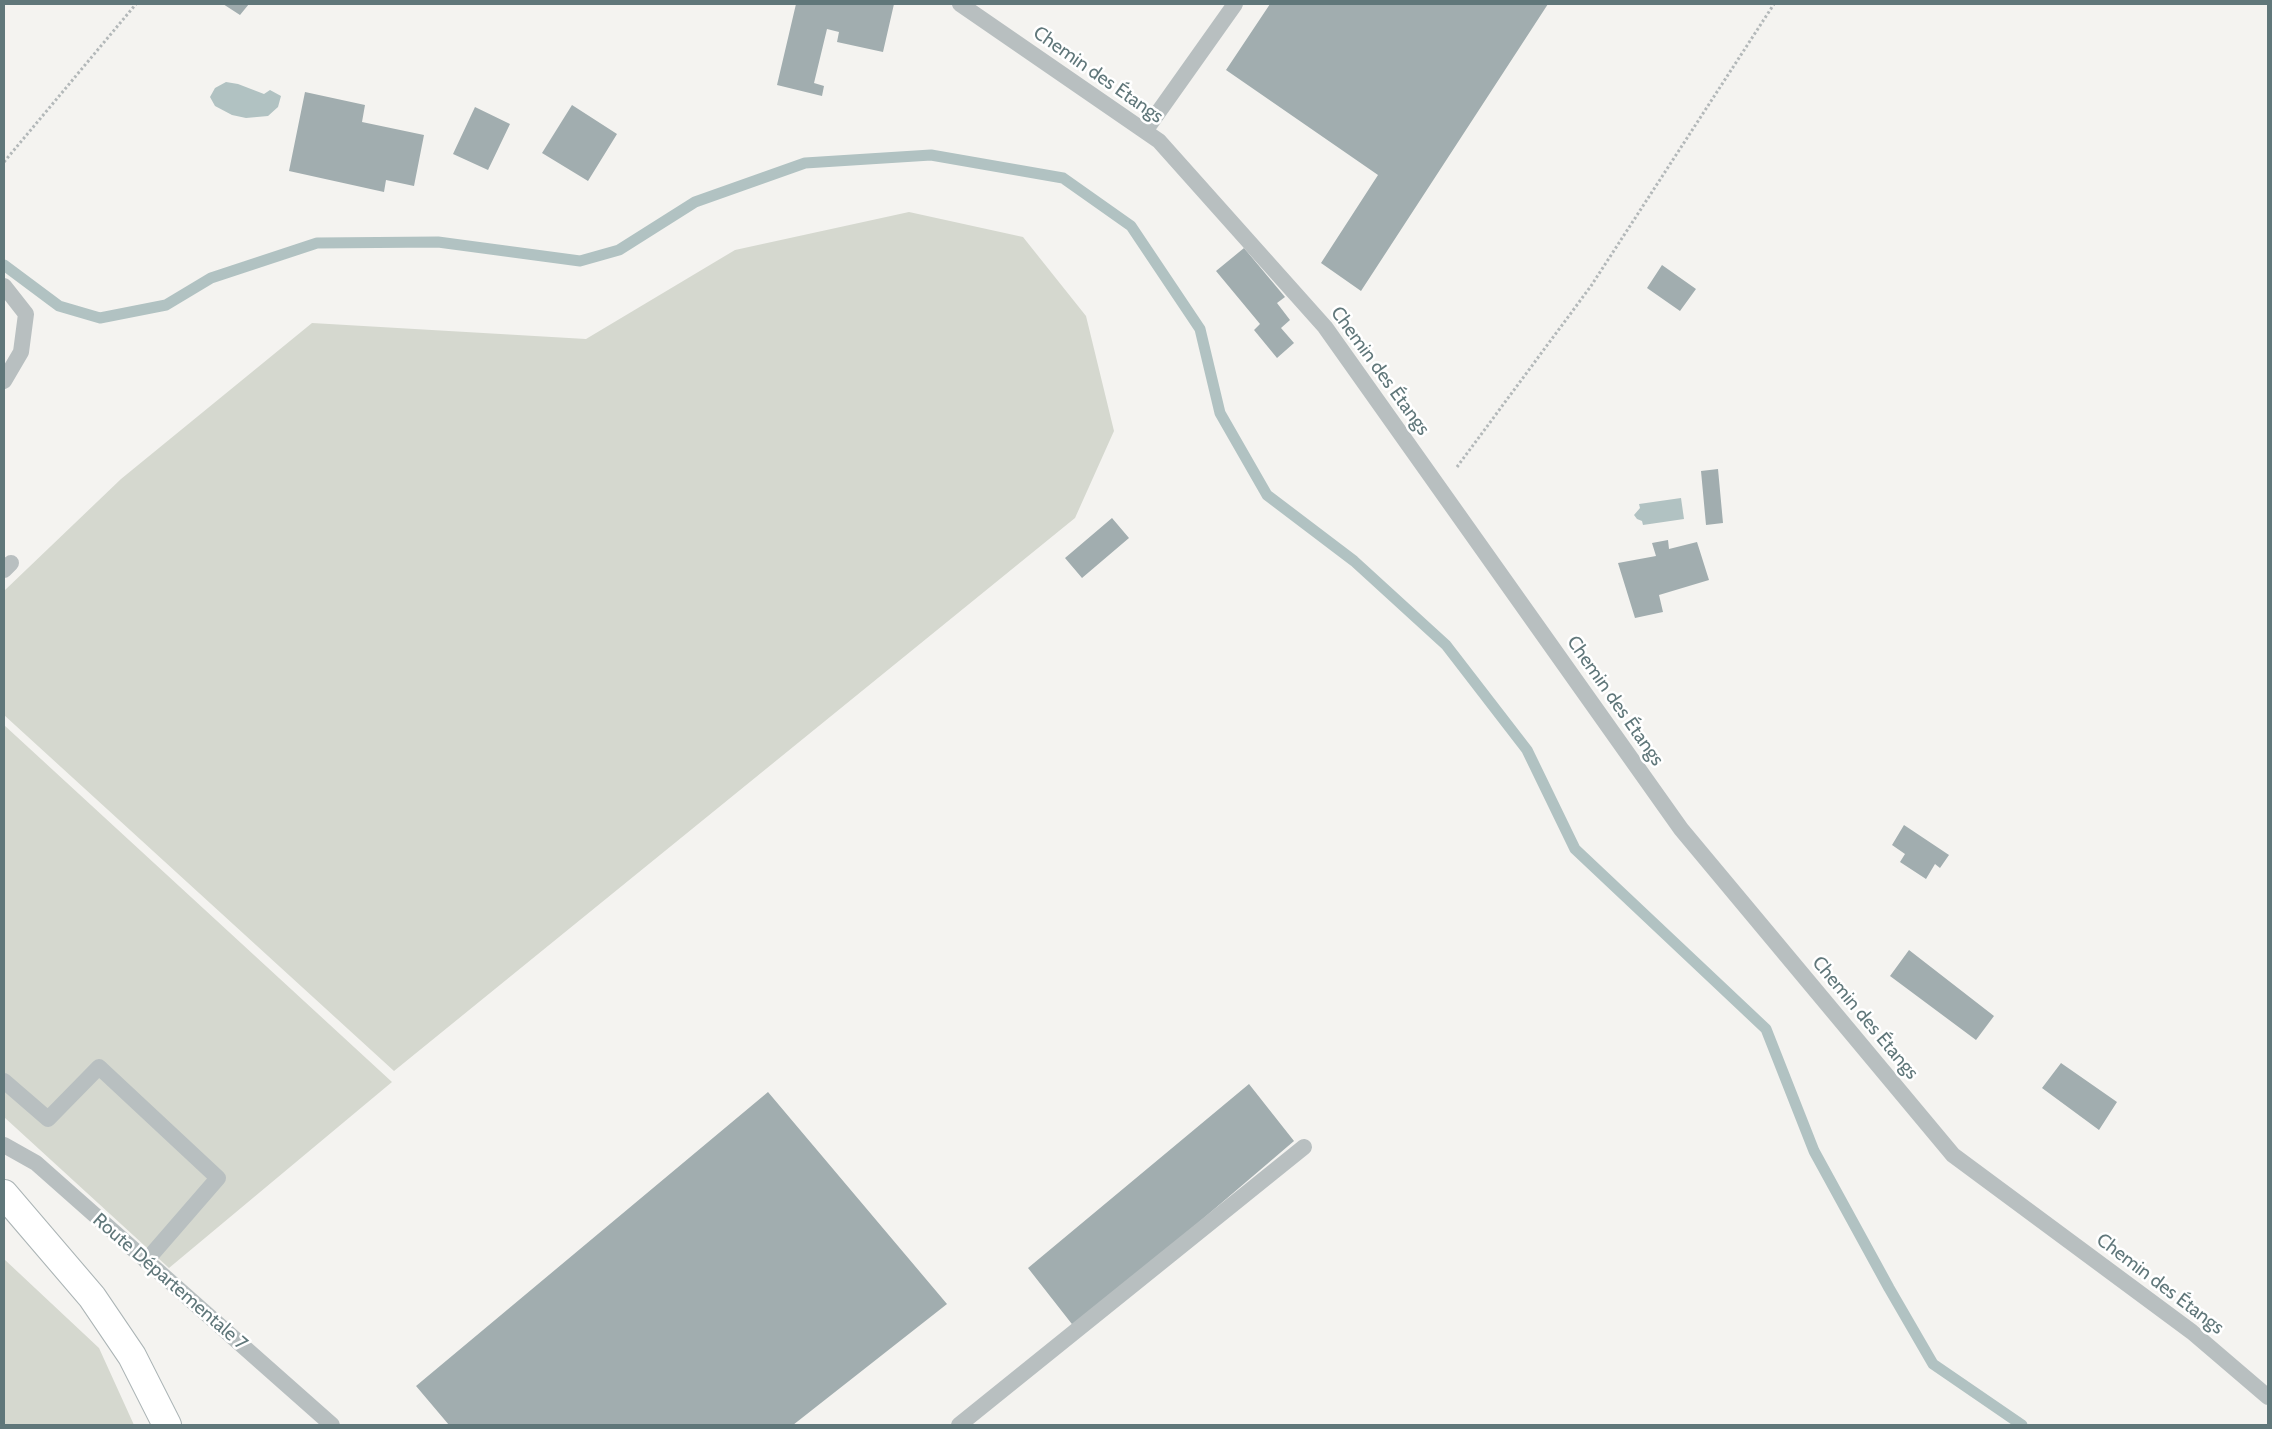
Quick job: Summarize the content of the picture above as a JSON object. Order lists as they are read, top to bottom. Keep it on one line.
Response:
{"streets":{"lane":["Chemin des Étangs","Route Départementale 7"]}}
